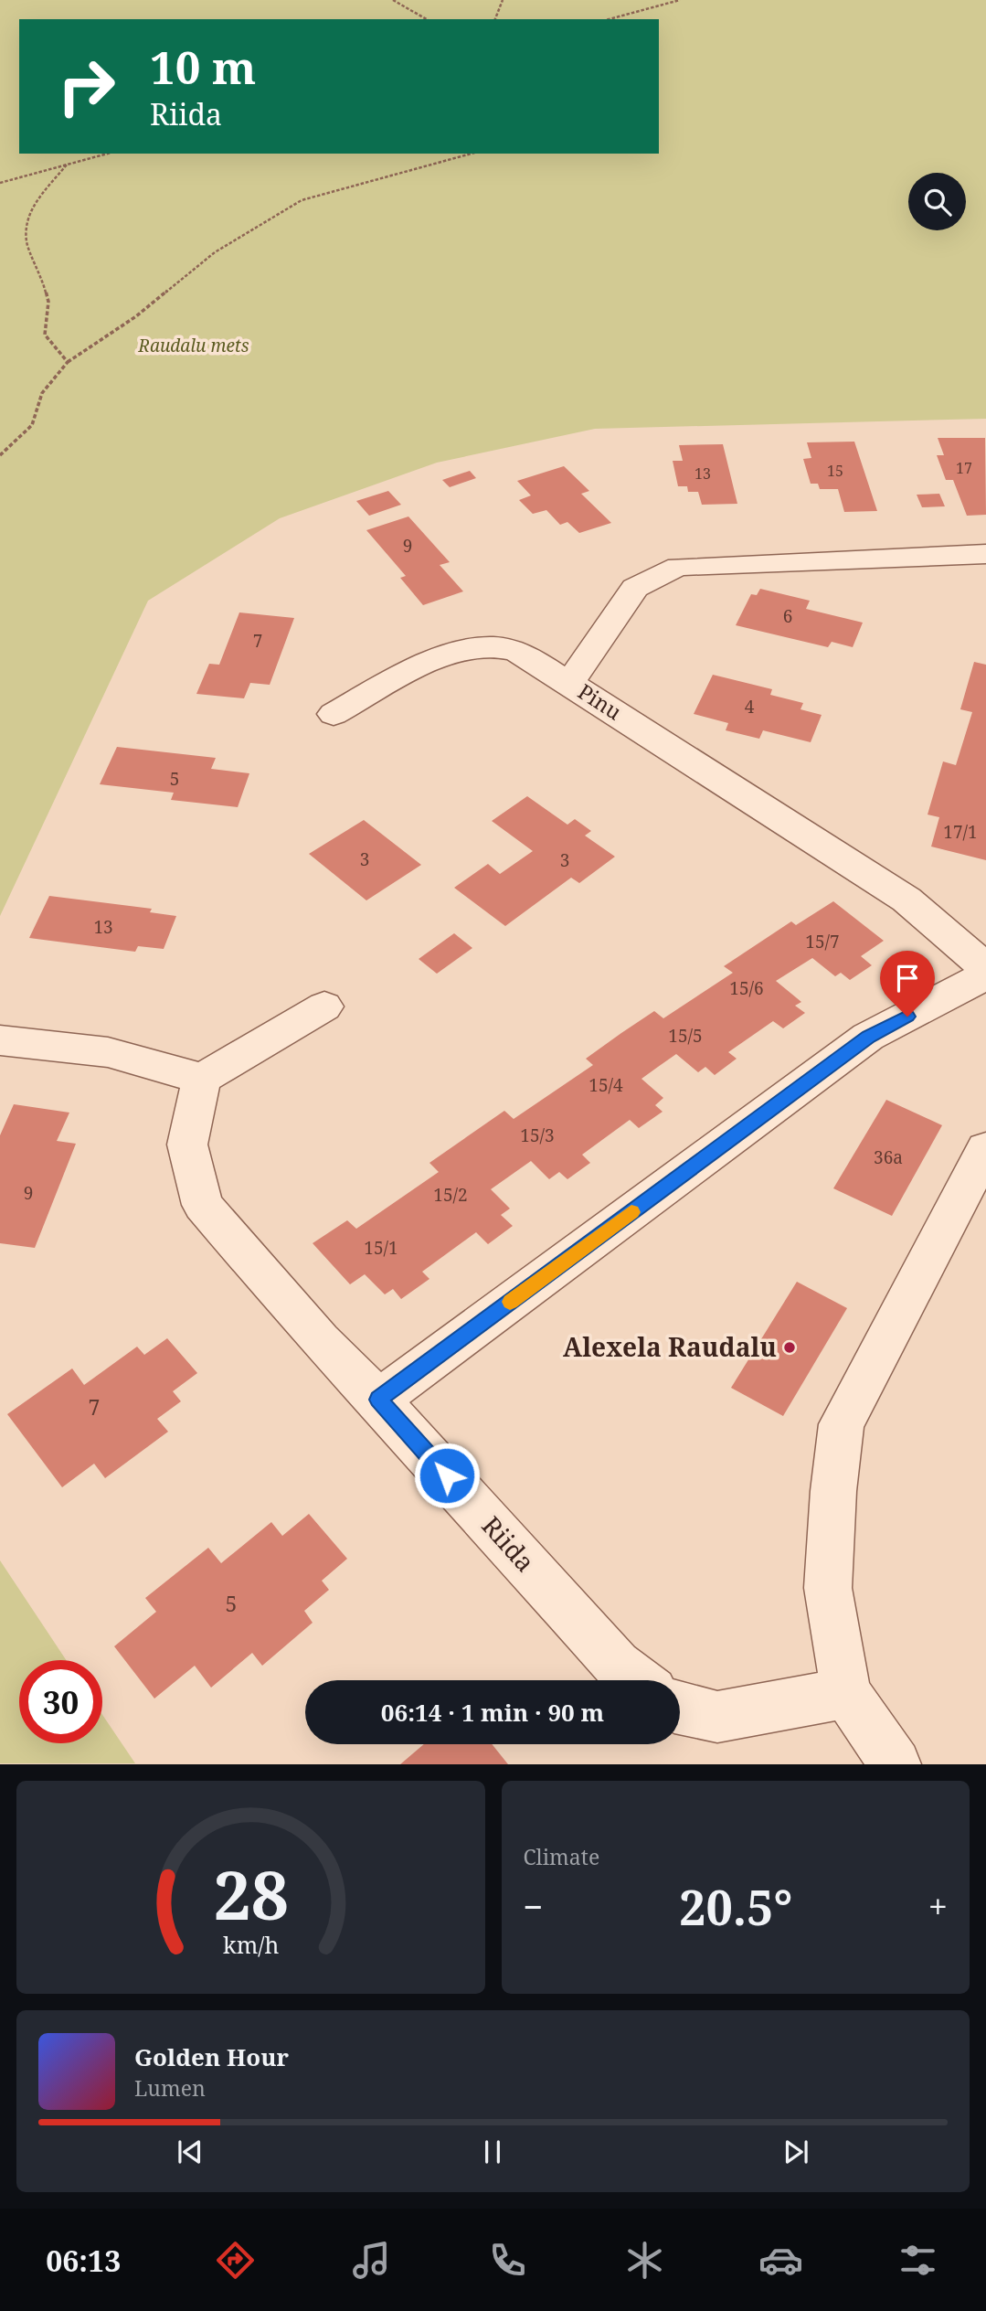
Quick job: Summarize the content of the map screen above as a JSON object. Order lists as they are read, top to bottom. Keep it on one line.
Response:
{"streets":{"street":["Pinu","Riida"]},"parks":["Raudalu mets"],"places":["Alexela Raudalu"],"house_numbers":["17","15","13","9","6","7","4","5","17/1","3","3","13","15/7","15/6","15/5","15/4","15/3","36a","9","15/2","15/1","7","5"],"page":{"turn":["10 m","Riida"],"limit":"30","trip":"06:14 · 1 min · 90 m","tile":"Climate","heat":["−","20.5°","+"],"song":["Golden Hour","Lumen"],"tabs":"06:13","gauge":["28","km/h"]}}
